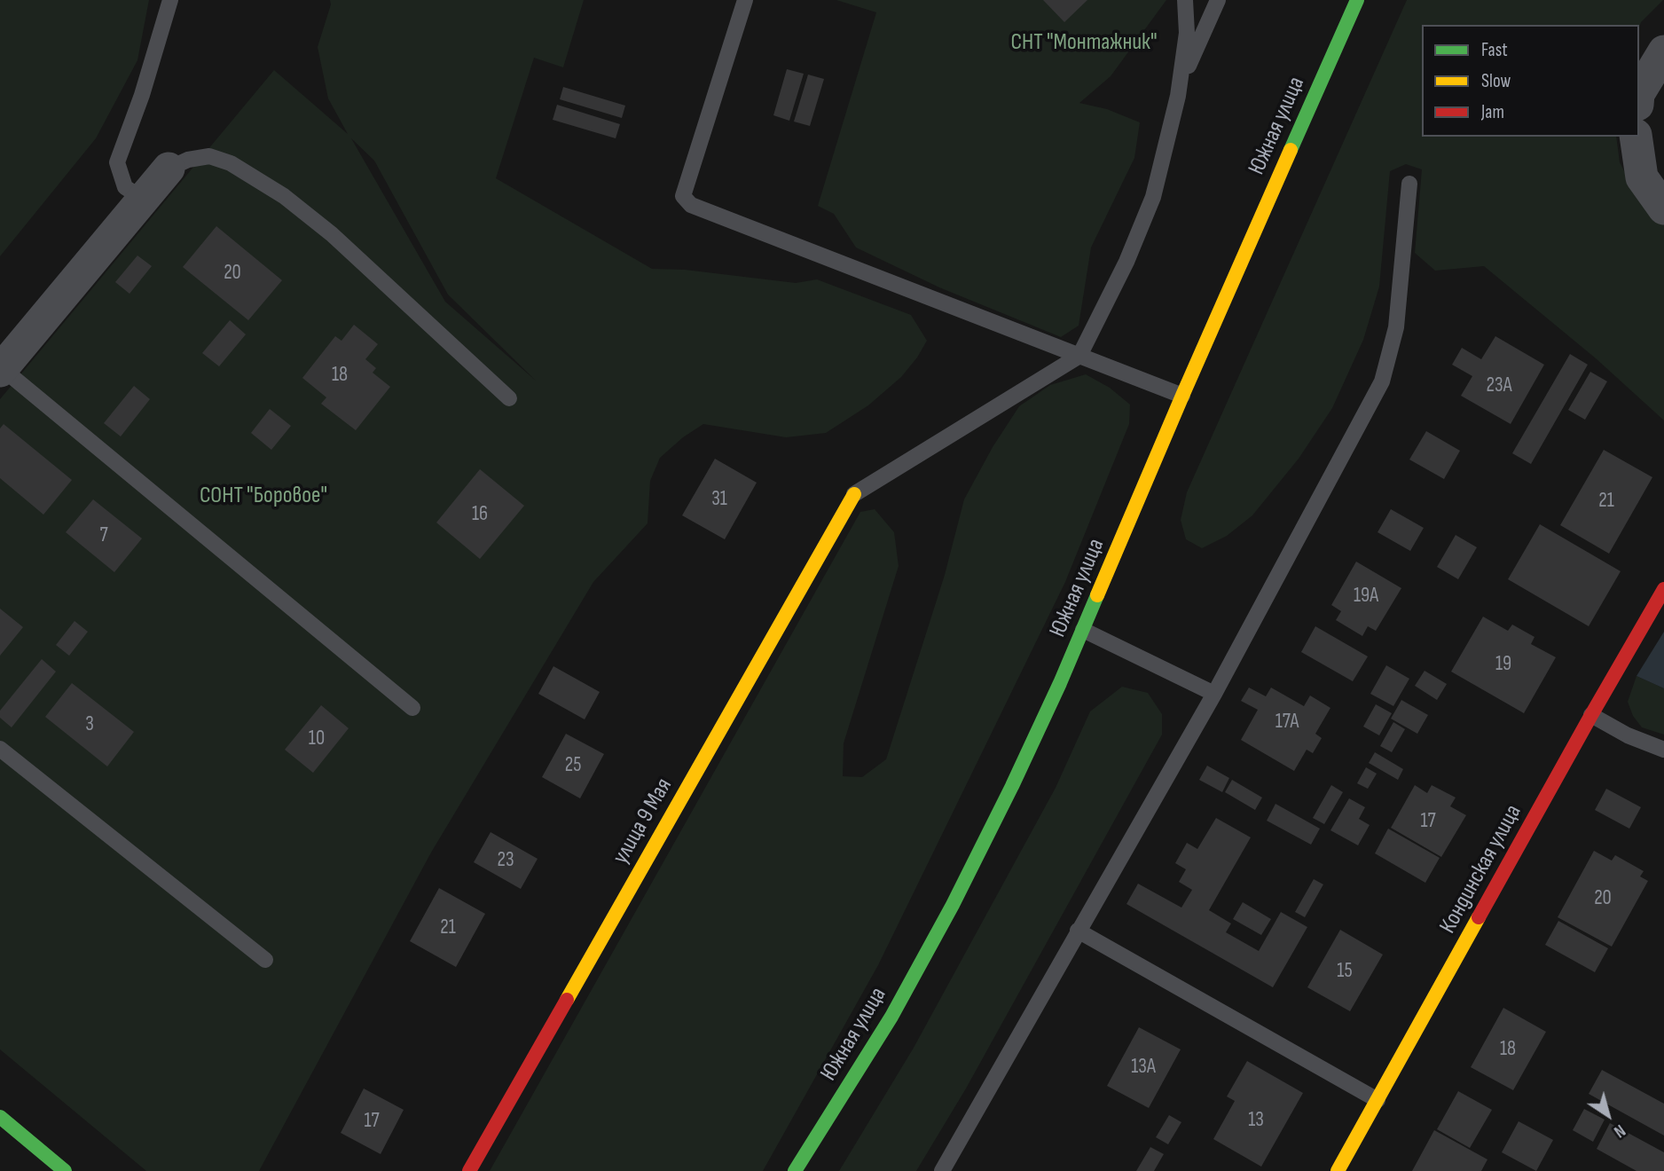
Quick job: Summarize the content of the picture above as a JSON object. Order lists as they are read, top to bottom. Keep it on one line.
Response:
{"streets":{"street":["Южная улица","улица 9 Мая","Кондинская улица"]},"parks":["СНТ \"Монтажник\"","СОНТ \"Боровое\""],"house_numbers":["20","18","23А","31","21","16","7","19А","19","17А","3","10","25","17","23","20","21","15","18","13А","13","17"],"legend":["Fast","Slow","Jam"],"north":"bottom right"}
